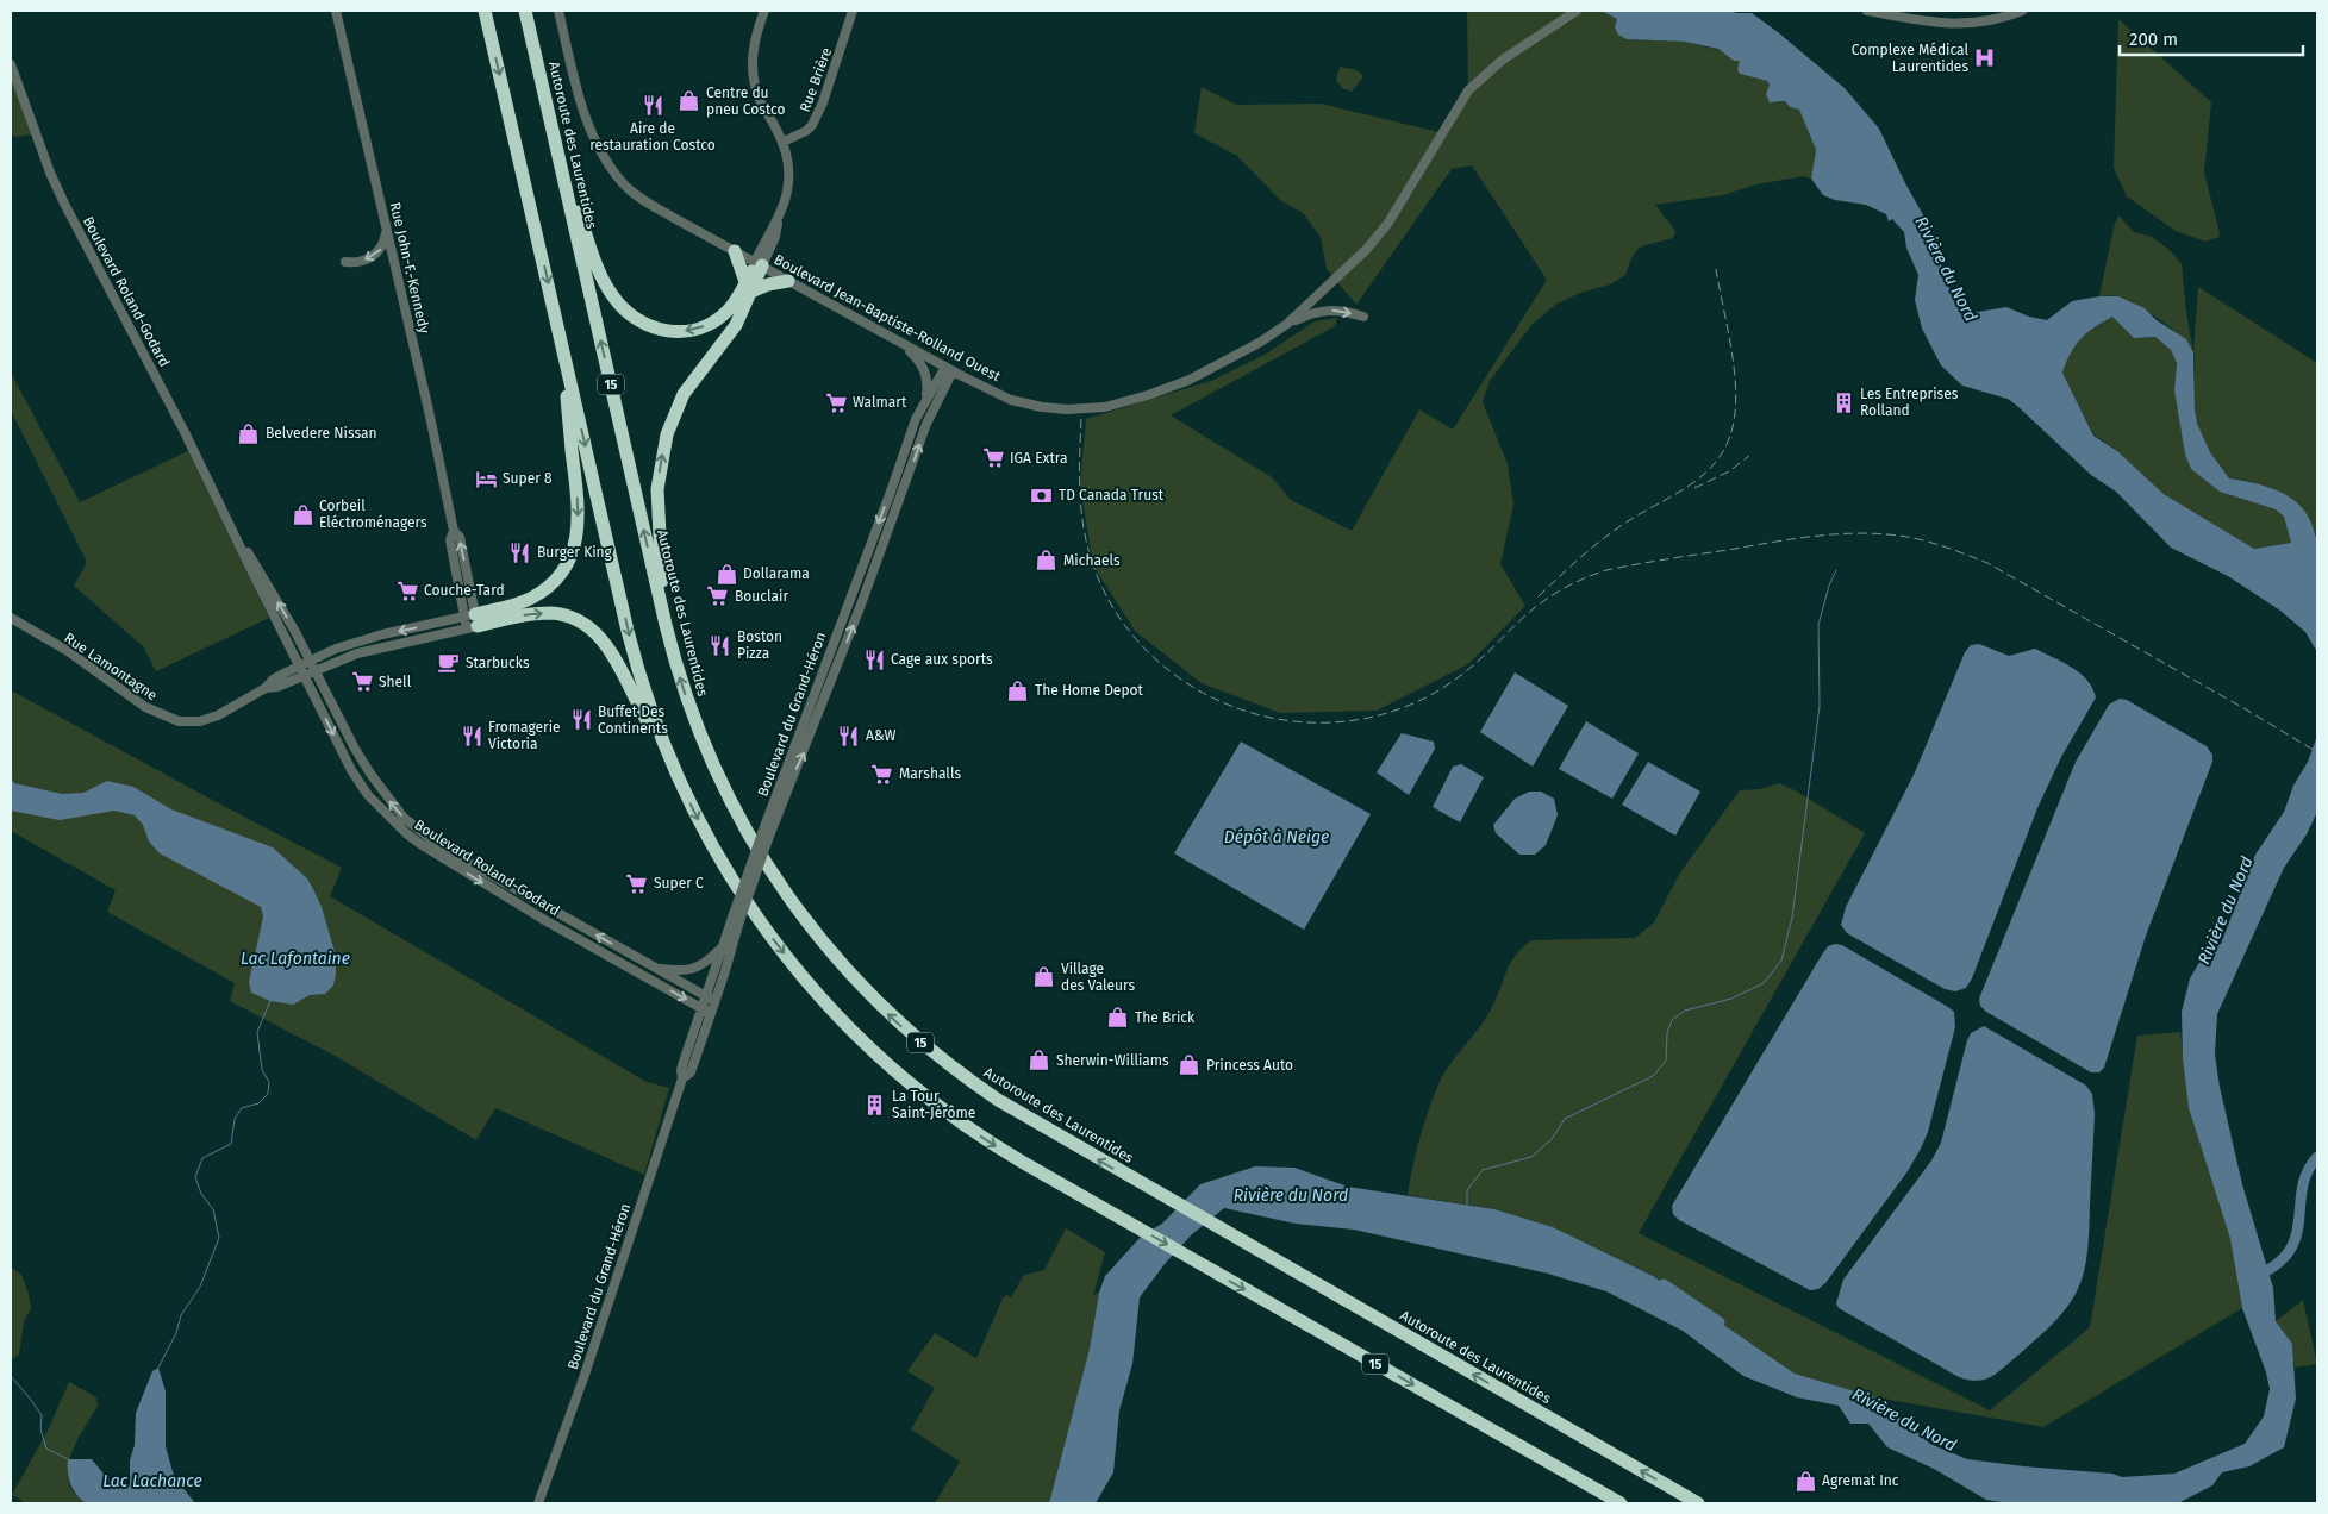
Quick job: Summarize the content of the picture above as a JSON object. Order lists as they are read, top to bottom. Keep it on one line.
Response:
{"streets":{"highway":["Autoroute des Laurentides","15"],"street":["Rue Brière","Rue John-F.-Kennedy","Boulevard Roland-Godard","Boulevard Jean-Baptiste-Rolland Ouest","Rue Lamontagne","Boulevard du Grand-Héron"]},"crossings":[["Rue John-F.-Kennedy","Rue Lamontagne"],["Boulevard Roland-Godard","Rue Lamontagne"],["Boulevard Roland-Godard","Boulevard du Grand-Héron"],["Boulevard Jean-Baptiste-Rolland Ouest","Boulevard du Grand-Héron"]],"water":["Rivière du Nord","Dépôt à Neige","Lac Lafontaine","Lac Lachance"],"places":{"hospital":["Complexe Médical Laurentides"],"shop":["Centre du pneu Costco","Belvedere Nissan","Corbeil Eléctroménagers","Michaels","Dollarama","The Home Depot","Village des Valeurs","The Brick","Sherwin-Williams","Princess Auto","Agremat Inc"],"restaurant":["Aire de restauration Costco","Burger King","Boston Pizza","Cage aux sports","Buffet Des Continents","Fromagerie Victoria","A&W"],"supermarket":["Walmart","IGA Extra","Couche-Tard","Bouclair","Shell","Marshalls","Super C"],"building":["Les Entreprises Rolland","La Tour Saint-Jérôme"],"hotel":["Super 8"],"bank":["TD Canada Trust"],"cafe":["Starbucks"]},"scale_bar":"200 m"}
